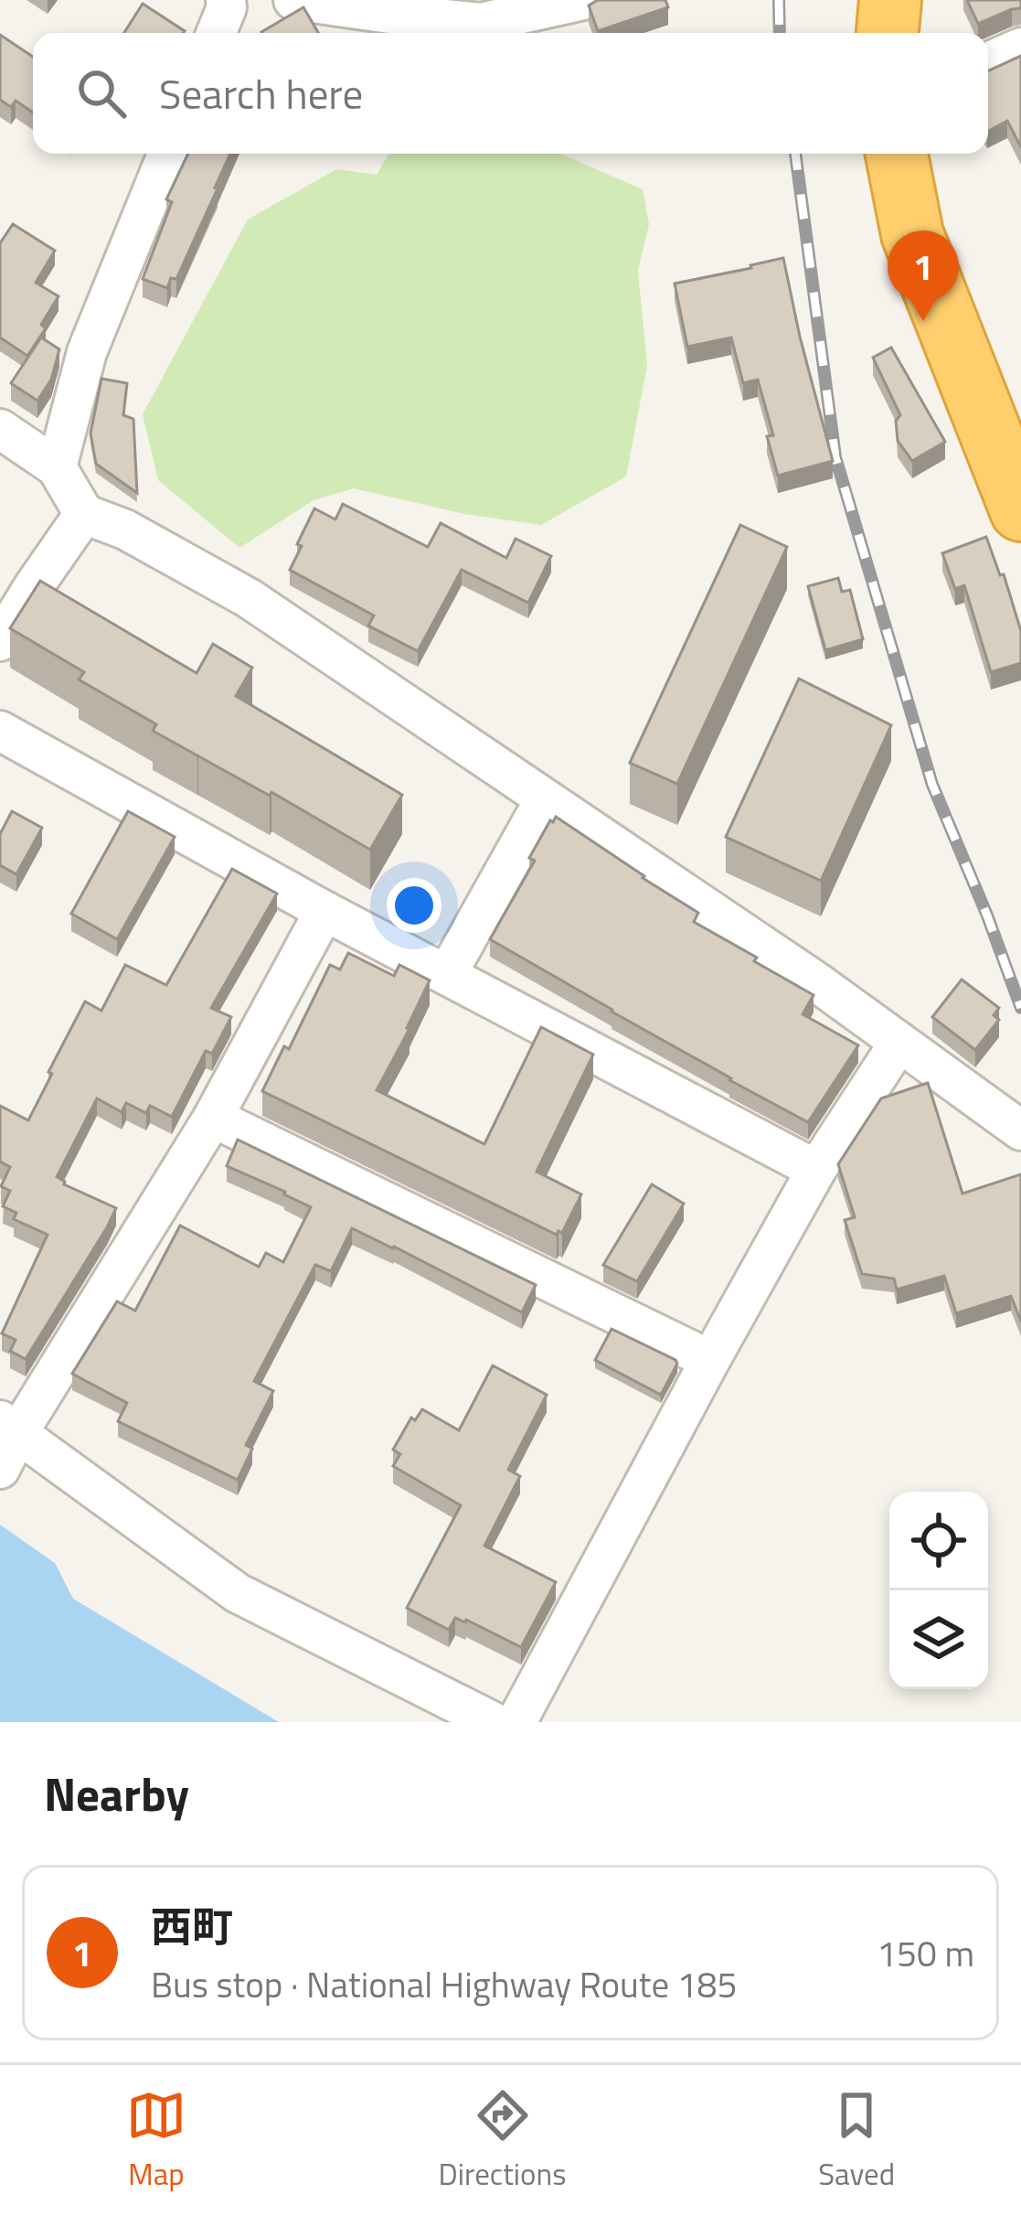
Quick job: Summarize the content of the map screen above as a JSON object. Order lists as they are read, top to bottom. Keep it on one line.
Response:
{"page":{"search":"Search here","pins":"1","heading":"Nearby","list":[{"mark":"1","name":"西町","note":"Bus stop · National Highway Route 185","value":"150 m"}],"nav":["Map","Directions","Saved"]}}
